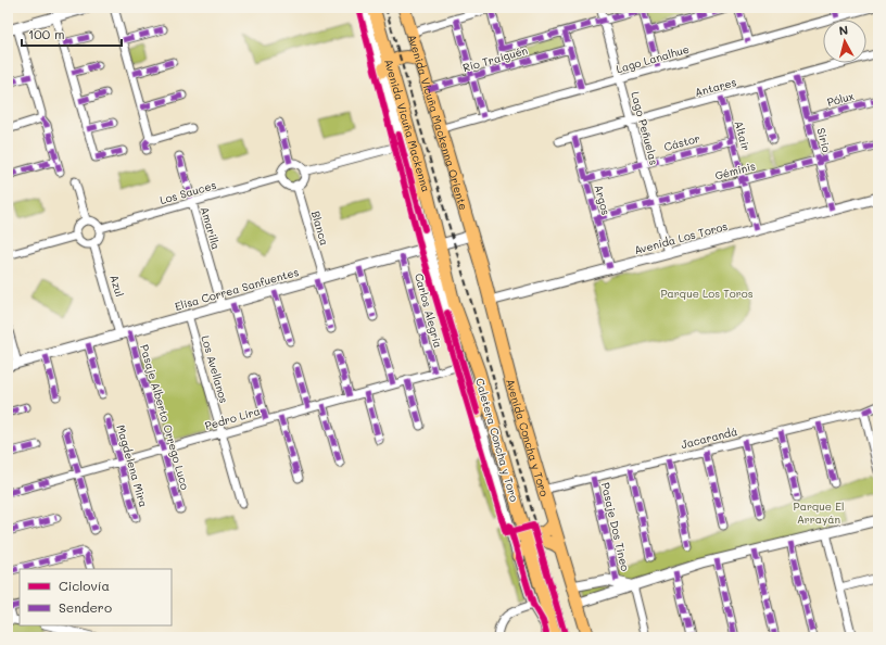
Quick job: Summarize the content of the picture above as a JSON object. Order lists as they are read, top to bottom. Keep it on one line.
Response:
{"streets":{"main road":["Avenida Vicuña Mackenna Oriente","Avenida Vicuña Mackenna","Avenida Concha y Toro"],"street":["Río Traiguén","Lago Lanalhue","Antares","Pólux","Lago Peñuelas","Altair","Sirio","Cástor","Géminis","Los Sauces","Argos","Amarilla","Blanca","Avenida Los Toros","Azul","Elisa Correa Sanfuentes","Carlos Alegria","Los Avellanos","Pasaje Alberto Orrego Luco","Pedro Lira","Jacarandá","Caletera Concha y Toro","Magdelena Mira","Pasaje Dos Tineo"]},"crossings":[["Río Traiguén","Avenida Vicuña Mackenna Oriente"],["Lago Lanalhue","Avenida Vicuña Mackenna Oriente"],["Lago Lanalhue","Lago Peñuelas"],["Antares","Lago Peñuelas"],["Antares","Altair"],["Antares","Sirio"],["Antares","Argos"],["Pólux","Sirio"],["Avenida Vicuña Mackenna Oriente","Elisa Correa Sanfuentes"],["Avenida Vicuña Mackenna Oriente","Avenida Concha y Toro"],["Avenida Vicuña Mackenna","Elisa Correa Sanfuentes"],["Avenida Vicuña Mackenna","Caletera Concha y Toro"],["Lago Peñuelas","Cástor"],["Lago Peñuelas","Géminis"],["Lago Peñuelas","Avenida Los Toros"],["Altair","Cástor"],["Altair","Géminis"],["Altair","Avenida Los Toros"],["Sirio","Géminis"],["Sirio","Avenida Los Toros"],["Cástor","Argos"],["Géminis","Argos"],["Los Sauces","Amarilla"],["Los Sauces","Blanca"],["Los Sauces","Azul"],["Argos","Avenida Los Toros"],["Amarilla","Elisa Correa Sanfuentes"],["Blanca","Elisa Correa Sanfuentes"],["Avenida Los Toros","Avenida Concha y Toro"],["Azul","Elisa Correa Sanfuentes"],["Elisa Correa Sanfuentes","Carlos Alegria"],["Elisa Correa Sanfuentes","Los Avellanos"],["Elisa Correa Sanfuentes","Pasaje Alberto Orrego Luco"],["Elisa Correa Sanfuentes","Avenida Concha y Toro"],["Elisa Correa Sanfuentes","Caletera Concha y Toro"],["Carlos Alegria","Pedro Lira"],["Los Avellanos","Pedro Lira"],["Pasaje Alberto Orrego Luco","Pedro Lira"],["Pedro Lira","Caletera Concha y Toro"],["Pedro Lira","Magdelena Mira"],["Avenida Concha y Toro","Jacarandá"],["Jacarandá","Pasaje Dos Tineo"]],"parks":["Parque Los Toros","Parque El Arrayán"],"legend":["Ciclovía","Sendero"],"scale_bar":"100 m","north":"top"}
